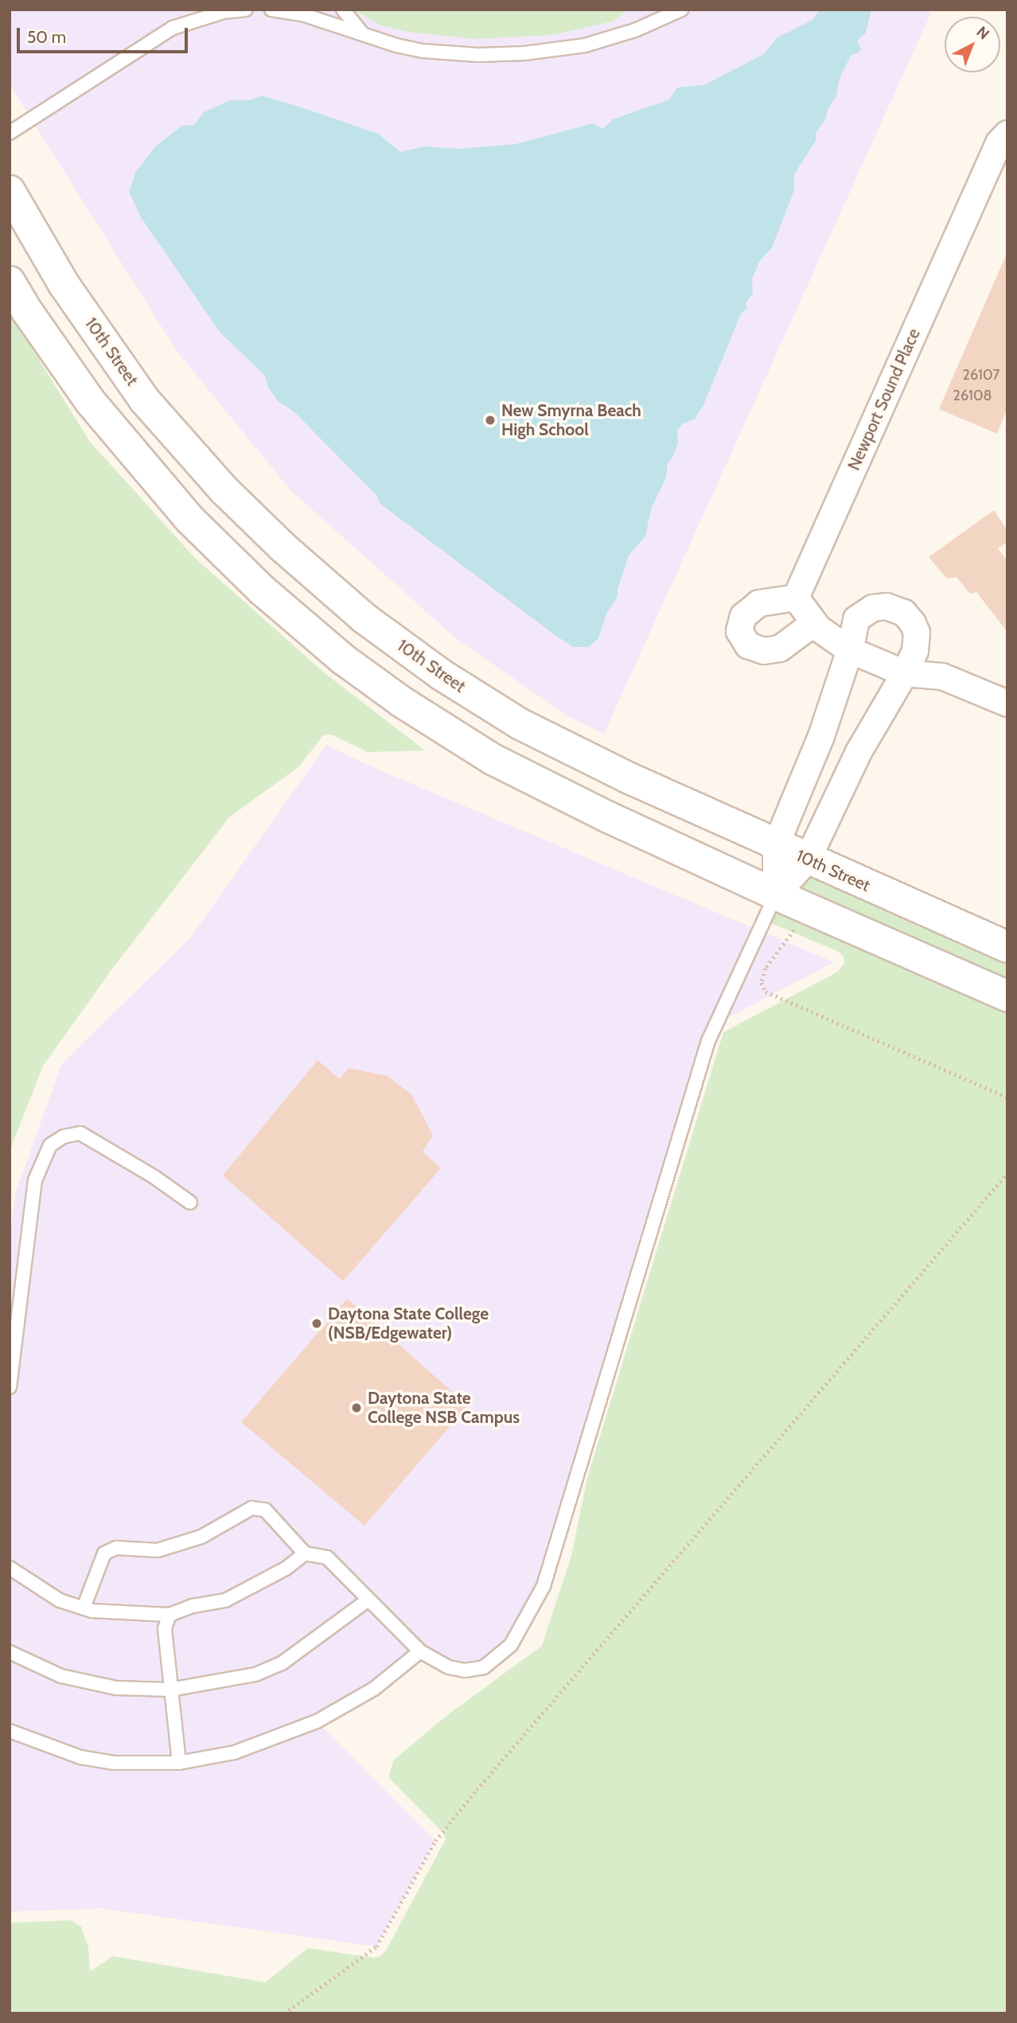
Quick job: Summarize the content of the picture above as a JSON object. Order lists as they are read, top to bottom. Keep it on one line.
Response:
{"streets":{"street":["10th Street","Newport Sound Place"]},"places":["New Smyrna Beach High School","Daytona State College (NSB/Edgewater)","Daytona State College NSB Campus"],"house_numbers":["26107","26108"],"scale_bar":"50 m","north":"top right"}
